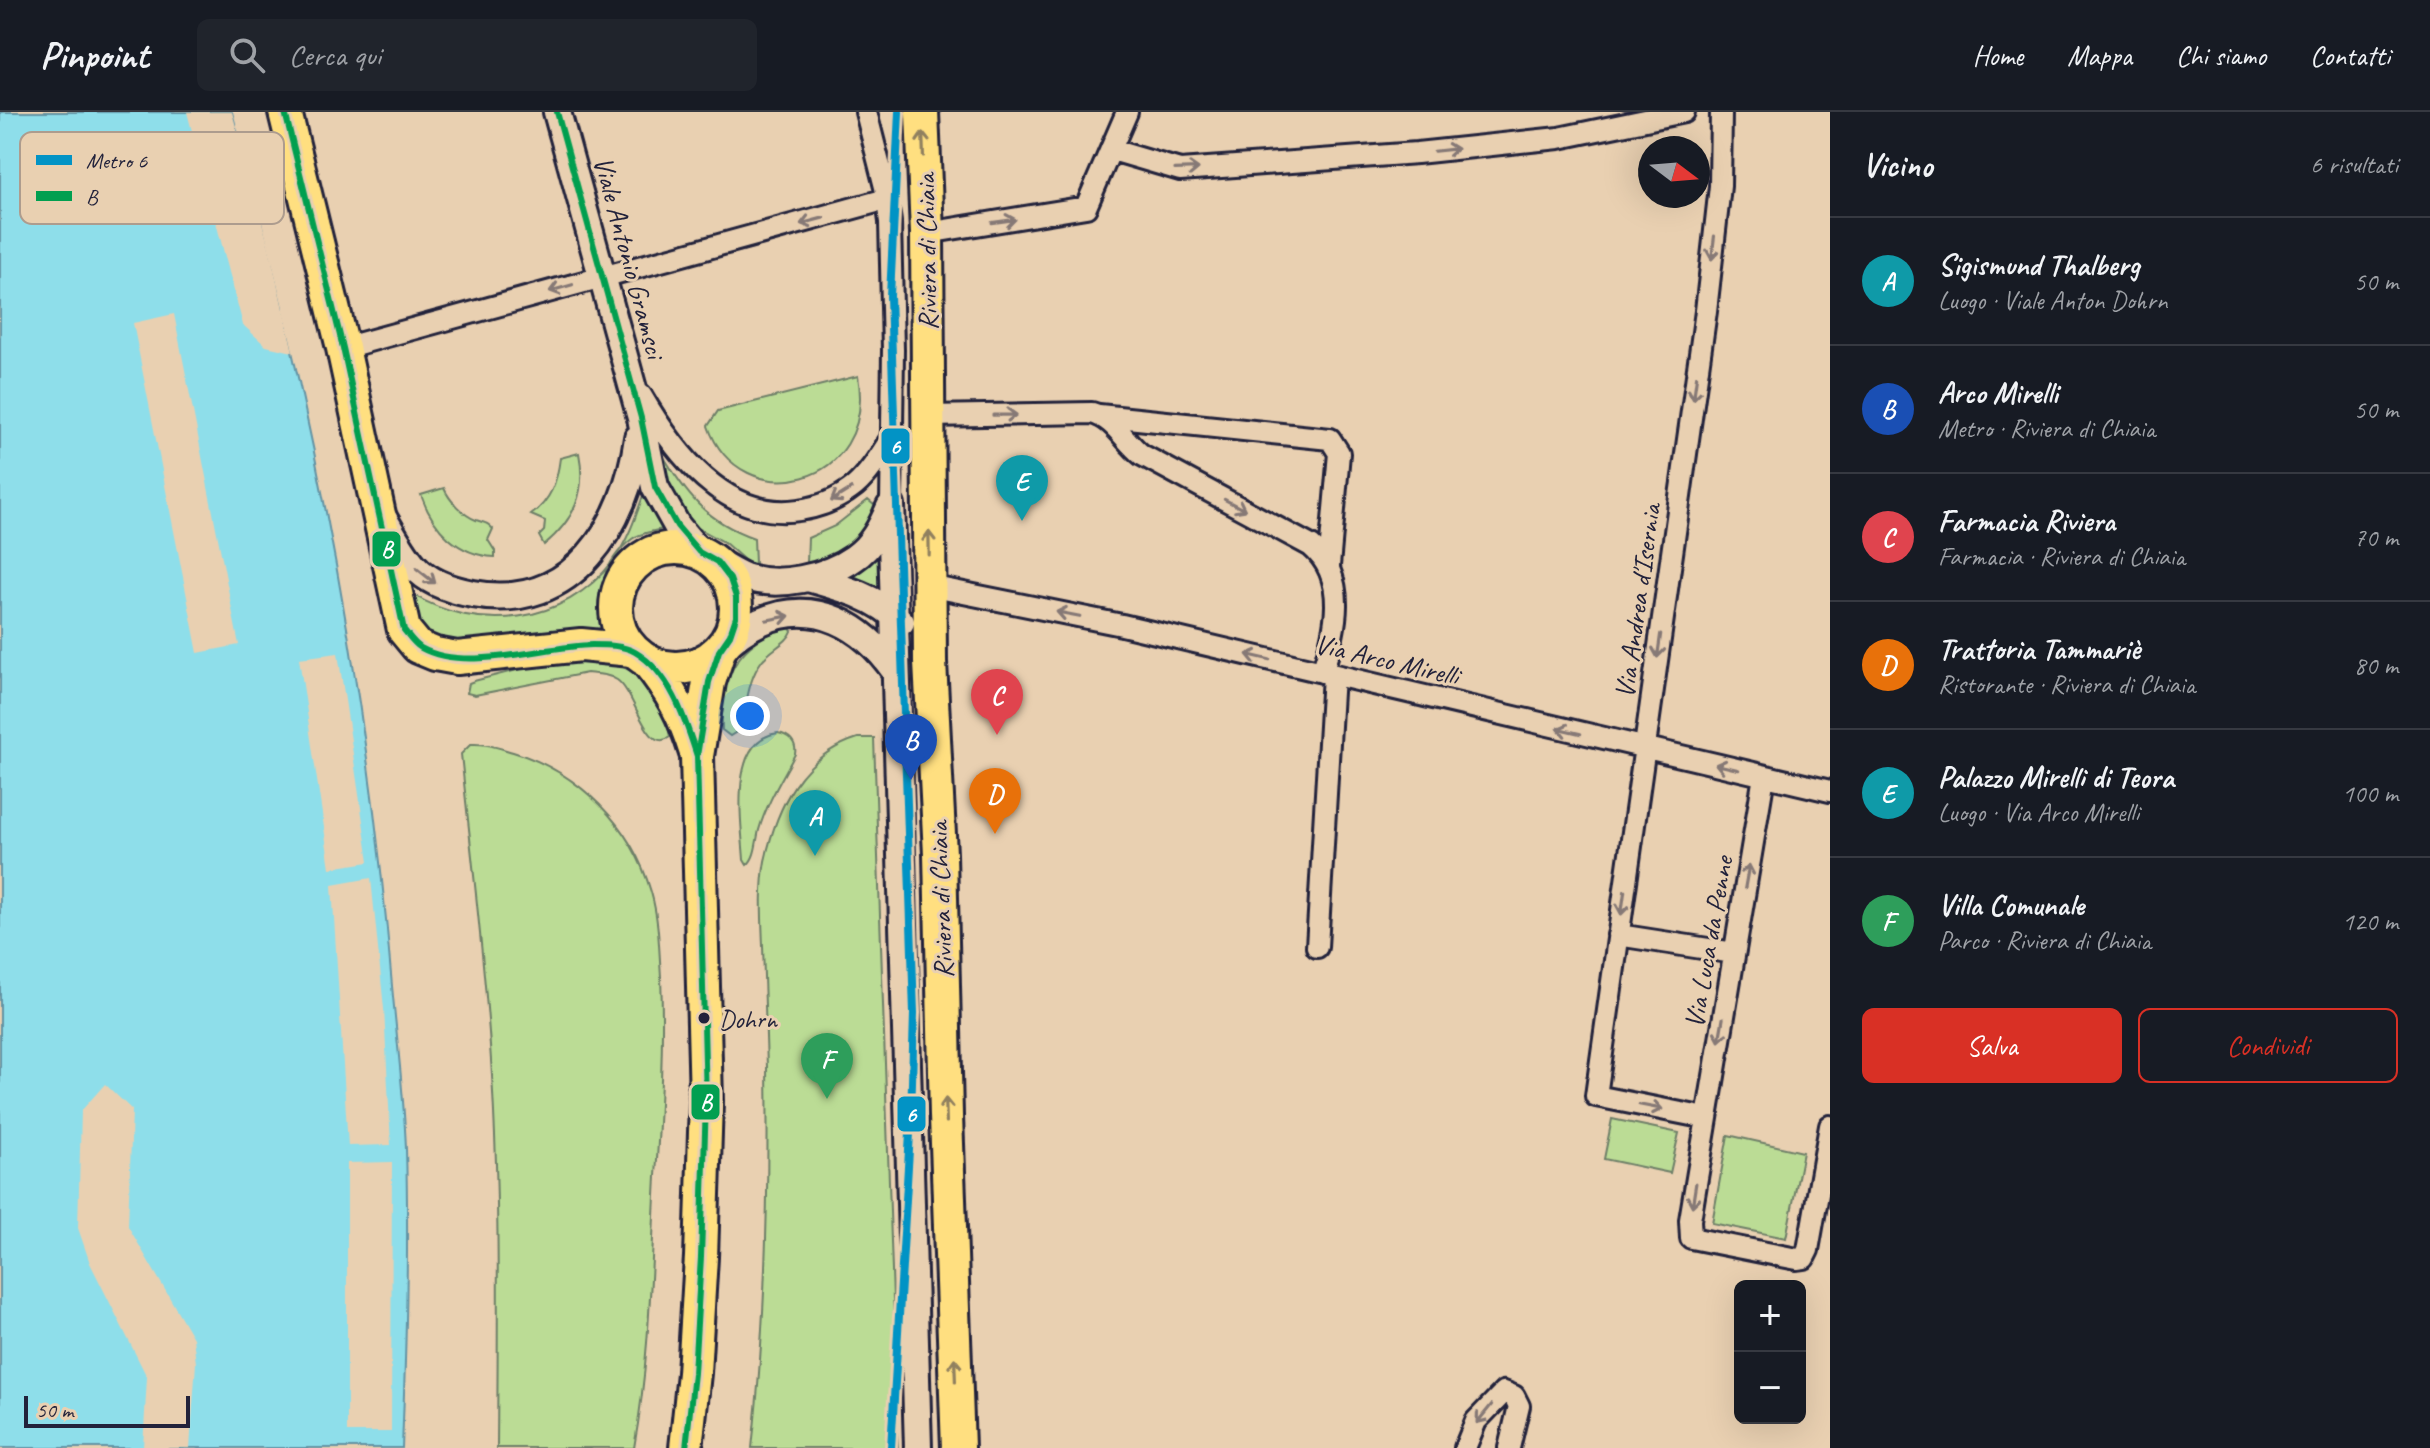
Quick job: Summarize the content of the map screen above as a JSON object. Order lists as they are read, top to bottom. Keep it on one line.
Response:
{"streets":{"main road":["Riviera di Chiaia"],"street":["Viale Antonio Gramsci","Via Andrea d'Isernia","Via Arco Mirelli","Via Luca da Penne"]},"crossings":[["Riviera di Chiaia","Via Arco Mirelli"],["Via Andrea d'Isernia","Via Arco Mirelli"],["Via Andrea d'Isernia","Via Luca da Penne"],["Via Arco Mirelli","Via Luca da Penne"]],"one_way":["Via Andrea d'Isernia"],"places":["Dohrn"],"lines":["metro line 6","transit line B"],"legend":["Metro 6","B"],"scale_bar":"50 m","north":"right","page":{"header":"Pinpoint","search":"Cerca qui","nav":["Home","Mappa","Chi siamo","Contatti"],"heading":["Vicino","6 risultati"],"list":[{"mark":"A","name":"Sigismund Thalberg","note":"Luogo · Viale Anton Dohrn","value":"50 m"},{"mark":"B","name":"Arco Mirelli","note":"Metro · Riviera di Chiaia","value":"50 m"},{"mark":"C","name":"Farmacia Riviera","note":"Farmacia · Riviera di Chiaia","value":"70 m"},{"mark":"D","name":"Trattoria Tammariè","note":"Ristorante · Riviera di Chiaia","value":"80 m"},{"mark":"E","name":"Palazzo Mirelli di Teora","note":"Luogo · Via Arco Mirelli","value":"100 m"},{"mark":"F","name":"Villa Comunale","note":"Parco · Riviera di Chiaia","value":"120 m"}],"pins":["E","C","B","D","A","F"],"buttons":["Salva","Condividi"],"map_buttons":["+","−"],"scale":"50 m"}}
